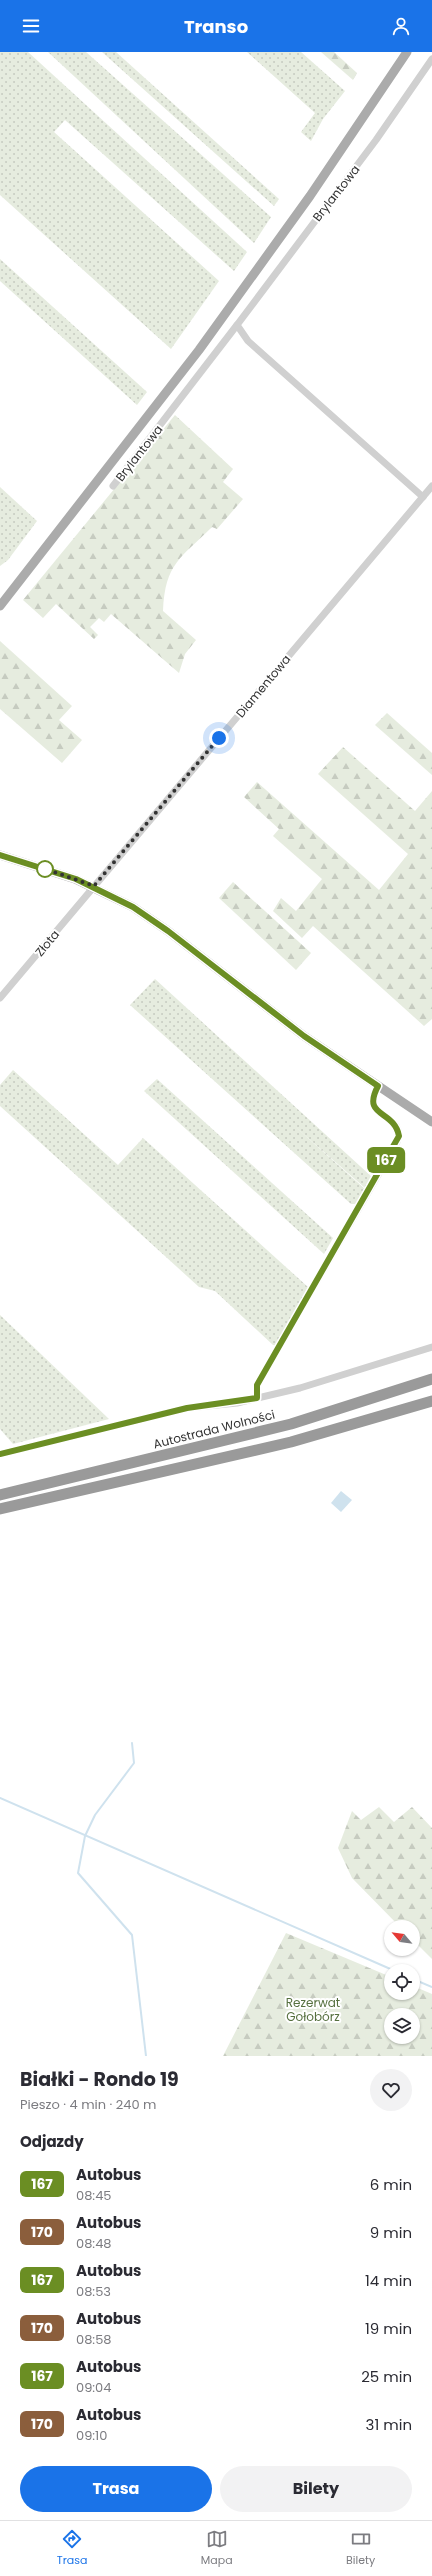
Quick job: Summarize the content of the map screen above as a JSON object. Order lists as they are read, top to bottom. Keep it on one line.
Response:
{"streets":{"highway":["Autostrada Wolności"],"street":["Brylantowa","Diamentowa","Złota"]},"crossings":[["Diamentowa","Złota"]],"parks":["Rezerwat Gołobórz"],"lines":["bus line 167"],"north":"top left","page":{"header":"Transo","on_map":"167","heading":[["Białki - Rondo 19","Pieszo · 4 min · 240 m"],"Odjazdy"],"list":[{"mark":"167","name":"Autobus","note":"08:45","value":"6 min"},{"mark":"170","name":"Autobus","note":"08:48","value":"9 min"},{"mark":"167","name":"Autobus","note":"08:53","value":"14 min"},{"mark":"170","name":"Autobus","note":"08:58","value":"19 min"},{"mark":"167","name":"Autobus","note":"09:04","value":"25 min"},{"mark":"170","name":"Autobus","note":"09:10","value":"31 min"}],"buttons":["Trasa","Bilety"],"tabs":["Trasa","Mapa","Bilety"]}}
